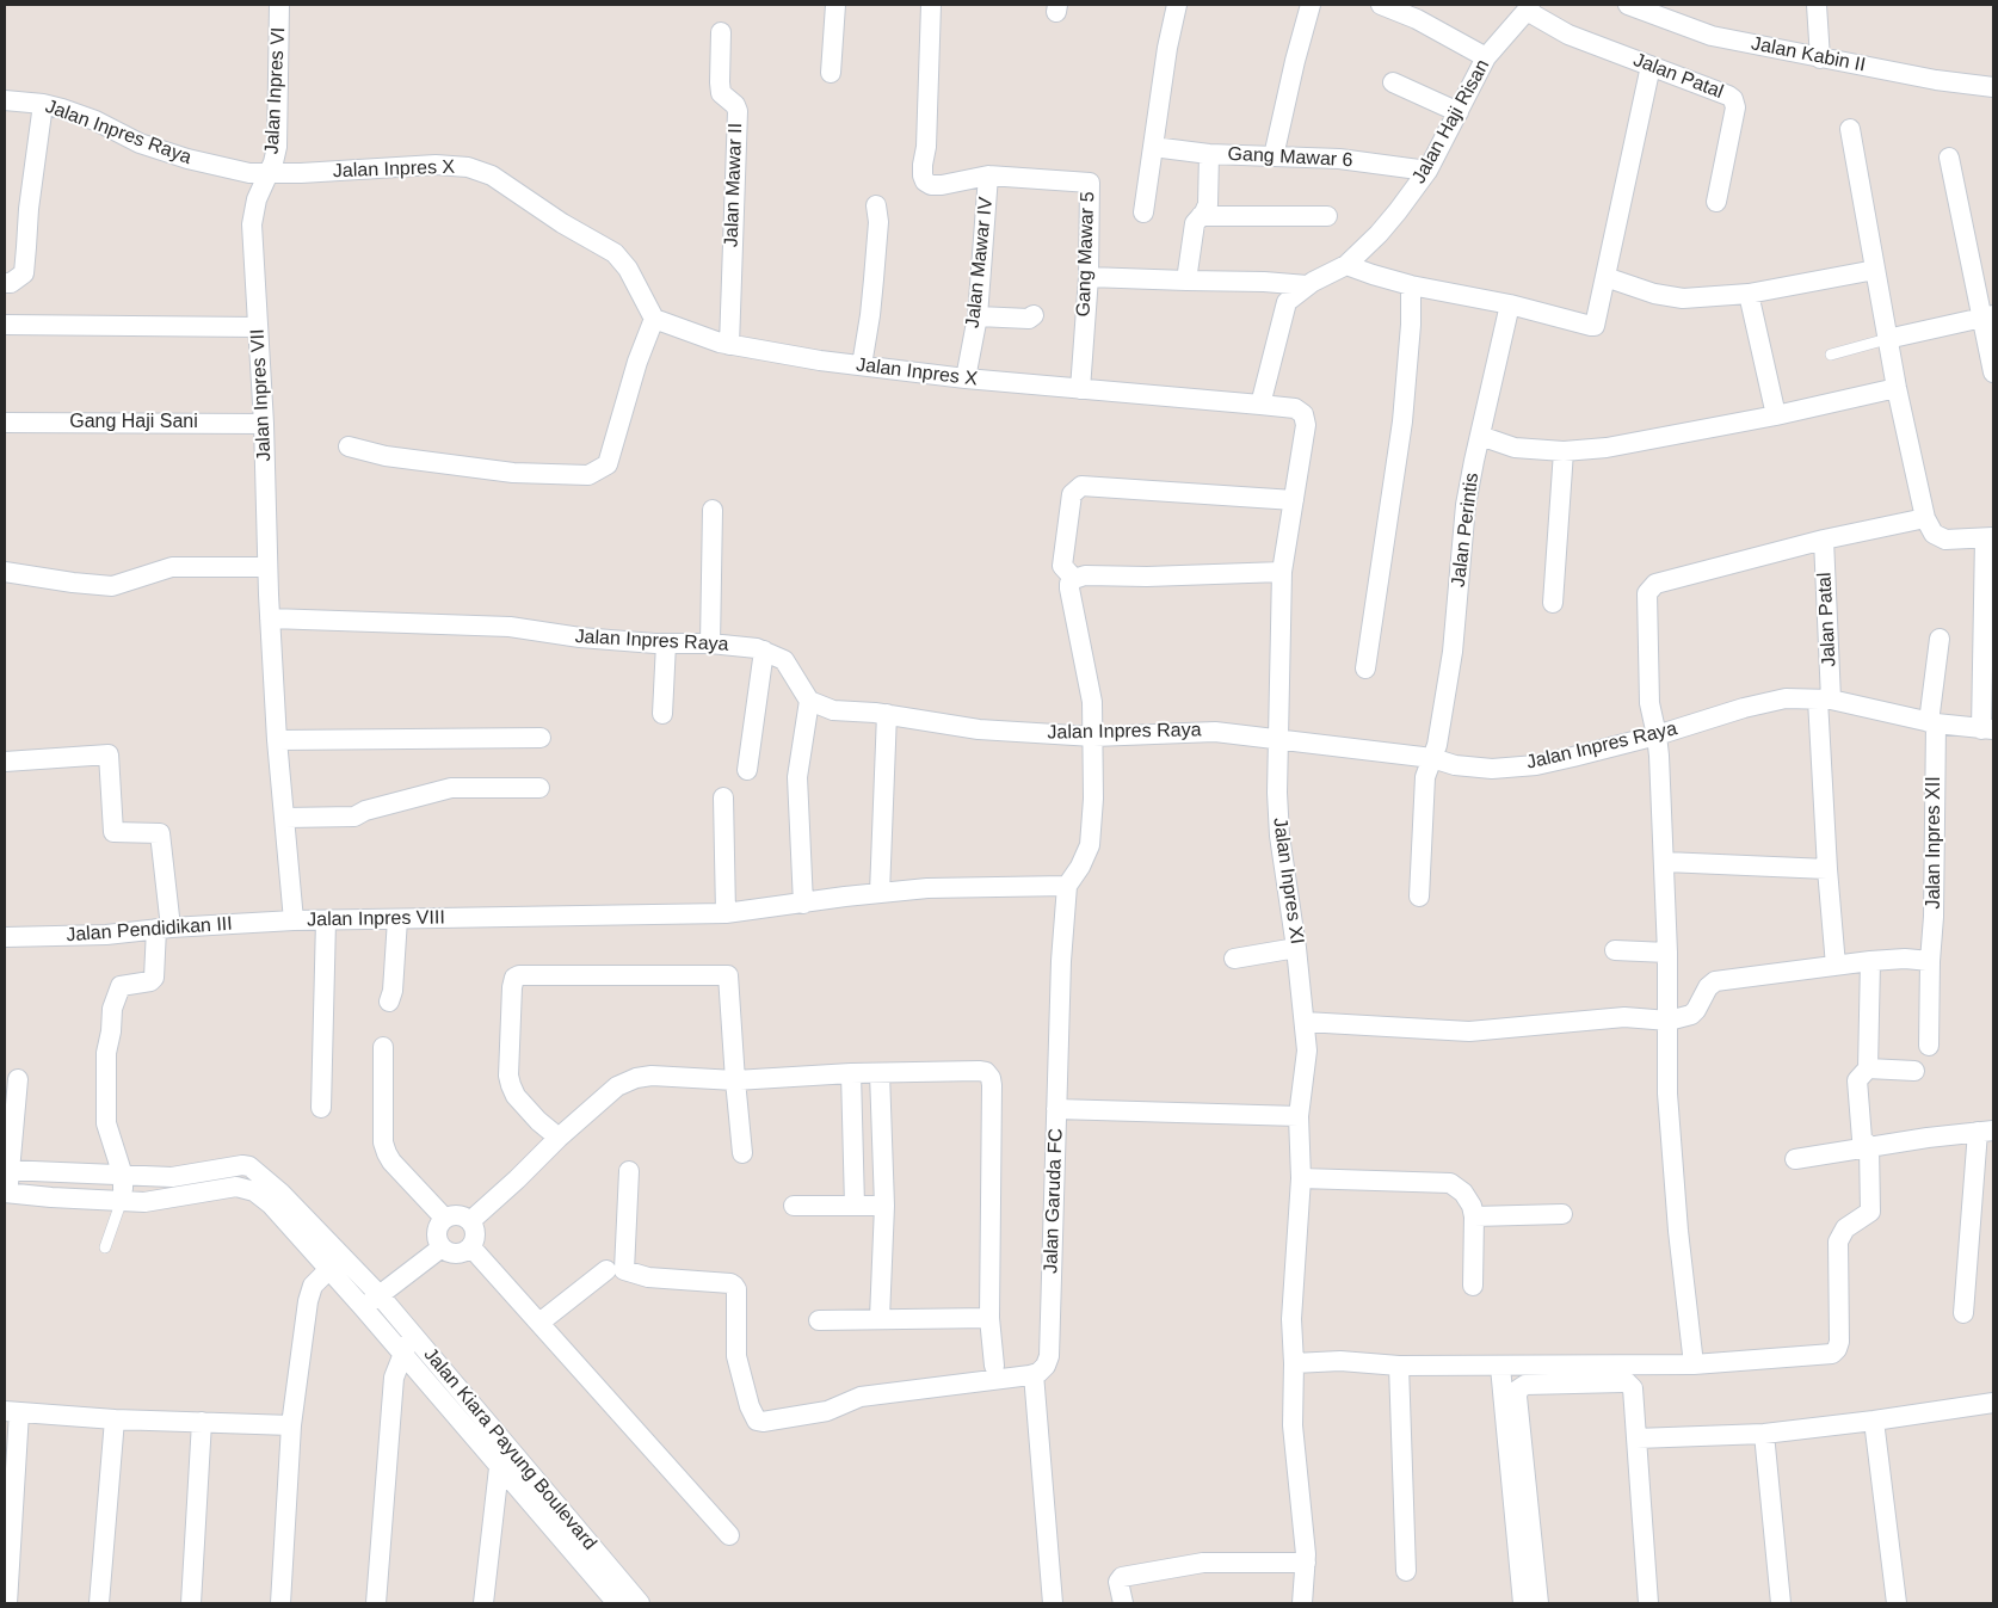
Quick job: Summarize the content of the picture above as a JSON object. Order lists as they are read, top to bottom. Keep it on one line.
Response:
{"streets":{"street":["Jalan Kabin II","Jalan Patal","Jalan Inpres VI","Jalan Haji Risan","Jalan Inpres Raya","Gang Mawar 6","Jalan Inpres X","Jalan Mawar II","Gang Mawar 5","Jalan Mawar IV","Jalan Inpres VII","Gang Haji Sani","Jalan Perintis","Jalan Inpres XII","Jalan Inpres XI","Jalan Inpres VIII","Jalan Pendidikan III","Jalan Garuda FC","Jalan Kiara Payung Boulevard"]},"crossings":[["Jalan Patal","Jalan Haji Risan"],["Jalan Patal","Jalan Inpres Raya"],["Jalan Inpres VI","Jalan Inpres Raya"],["Jalan Inpres VI","Jalan Inpres X"],["Jalan Inpres VI","Jalan Inpres VII"],["Jalan Haji Risan","Gang Mawar 6"],["Jalan Haji Risan","Jalan Inpres X"],["Jalan Inpres Raya","Jalan Inpres X"],["Jalan Inpres Raya","Jalan Inpres VII"],["Jalan Inpres Raya","Jalan Perintis"],["Jalan Inpres Raya","Jalan Inpres XII"],["Jalan Inpres Raya","Jalan Inpres XI"],["Jalan Inpres Raya","Jalan Inpres VIII"],["Jalan Inpres Raya","Jalan Garuda FC"],["Jalan Inpres X","Jalan Mawar II"],["Jalan Inpres X","Gang Mawar 5"],["Jalan Inpres X","Jalan Mawar IV"],["Jalan Inpres X","Jalan Inpres VII"],["Jalan Inpres X","Jalan Inpres XI"],["Gang Mawar 5","Jalan Mawar IV"],["Jalan Inpres VII","Gang Haji Sani"],["Jalan Inpres VII","Jalan Inpres VIII"],["Jalan Inpres VIII","Jalan Pendidikan III"],["Jalan Inpres VIII","Jalan Garuda FC"]]}
